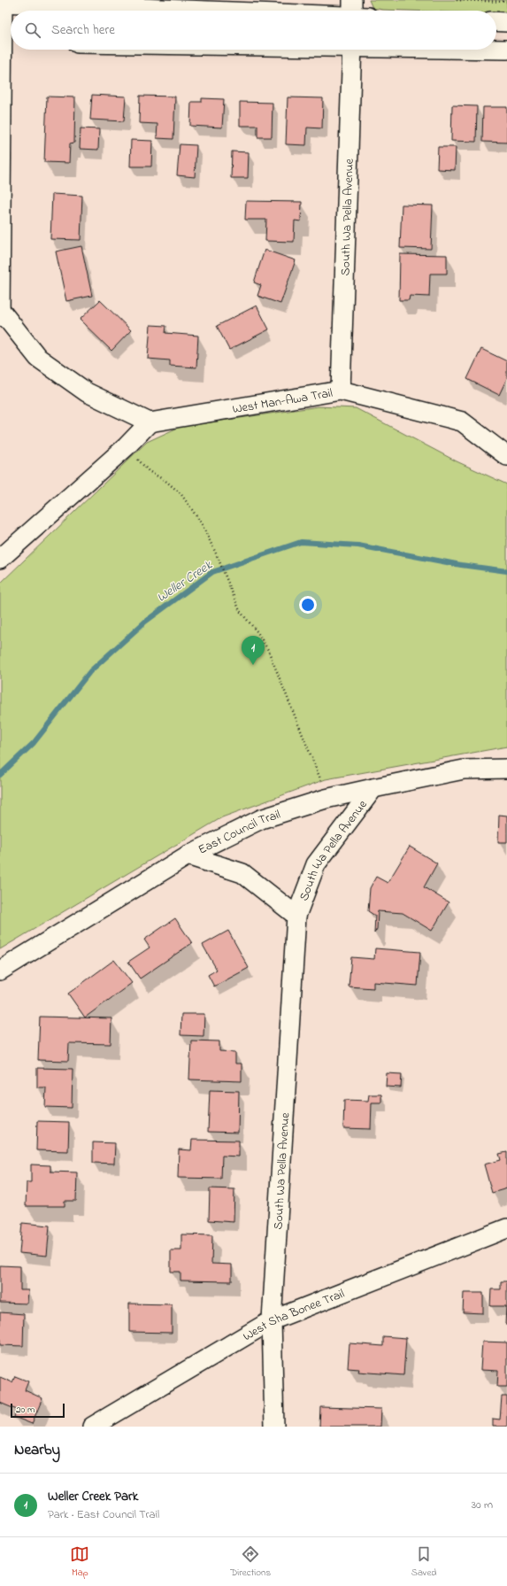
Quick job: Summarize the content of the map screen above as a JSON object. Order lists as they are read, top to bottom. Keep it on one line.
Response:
{"streets":{"street":["South Wa Pella Avenue","West Man-Awa Trail","East Council Trail","West Sha Bonee Trail"]},"crossings":[["South Wa Pella Avenue","West Man-Awa Trail"],["South Wa Pella Avenue","East Council Trail"],["South Wa Pella Avenue","West Sha Bonee Trail"]],"water":["Weller Creek"],"scale_bar":"20 m","page":{"search":"Search here","pins":"1","scale":"20 m","heading":"Nearby","list":[{"mark":"1","name":"Weller Creek Park","note":"Park · East Council Trail","value":"30 m"}],"nav":["Map","Directions","Saved"]}}
